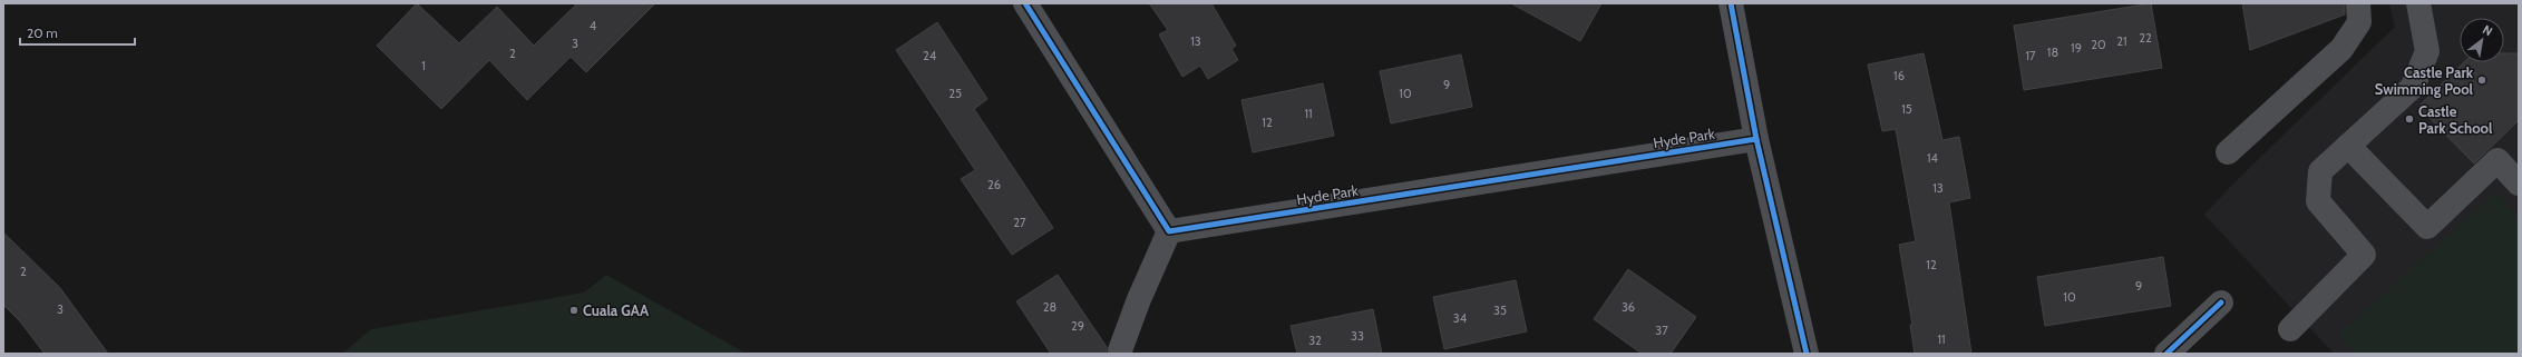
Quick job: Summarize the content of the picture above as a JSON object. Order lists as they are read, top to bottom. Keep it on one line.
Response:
{"streets":{"street":["Hyde Park"]},"places":["Castle Park Swimming Pool","Castle Park School","Cuala GAA"],"house_numbers":["4","22","13","21","3","20","19","18","2","24","17","1","16","9","25","10","15","11","12","14","26","13","27","12","2","9","10","28","36","3","35","34","29","37","33","11","32"],"scale_bar":"20 m","north":"top right"}
